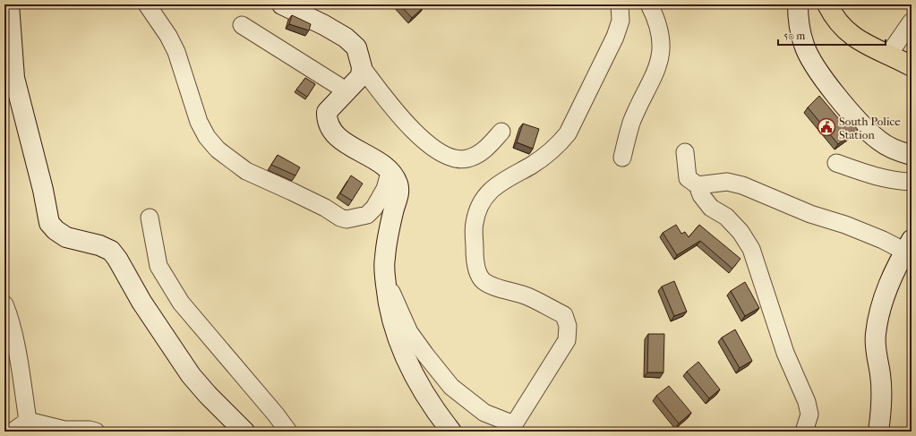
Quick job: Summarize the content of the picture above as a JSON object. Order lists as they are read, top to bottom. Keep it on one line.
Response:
{"places":{"public building":["South Police Station"]},"scale_bar":"50 m"}
